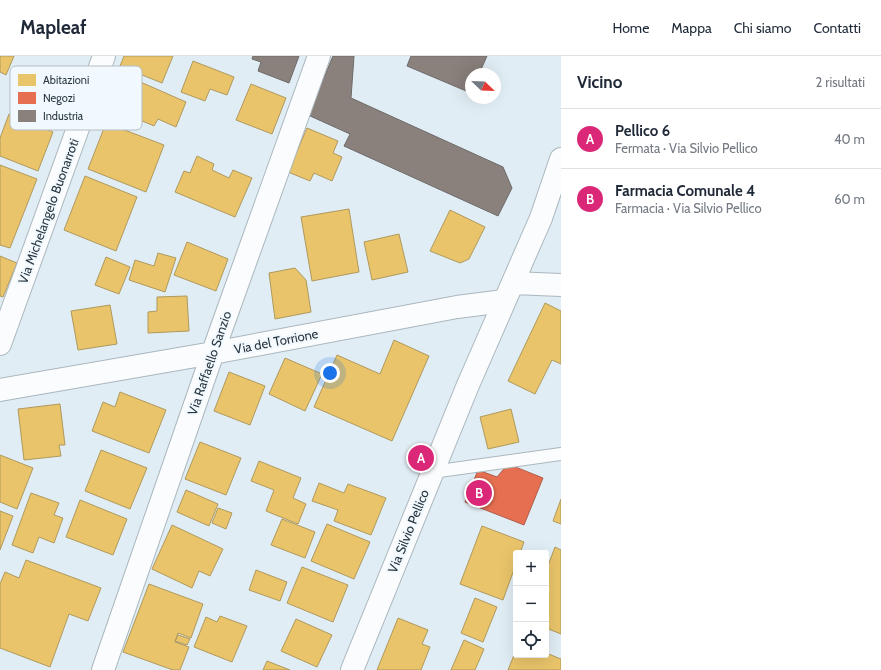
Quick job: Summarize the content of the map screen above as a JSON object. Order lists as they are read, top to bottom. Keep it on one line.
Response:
{"streets":{"street":["Via Michelangelo Buonarroti","Via del Torrione","Via Raffaello Sanzio","Via Silvio Pellico"]},"crossings":[["Via del Torrione","Via Raffaello Sanzio"],["Via del Torrione","Via Silvio Pellico"]],"legend":["Abitazioni","Negozi","Industria"],"north":"bottom right","page":{"header":"Mapleaf","nav":["Home","Mappa","Chi siamo","Contatti"],"heading":["Vicino","2 risultati"],"list":[{"mark":"A","name":"Pellico 6","note":"Fermata · Via Silvio Pellico","value":"40 m"},{"mark":"B","name":"Farmacia Comunale 4","note":"Farmacia · Via Silvio Pellico","value":"60 m"}],"pins":["A","B"],"map_buttons":["+","−"]}}
